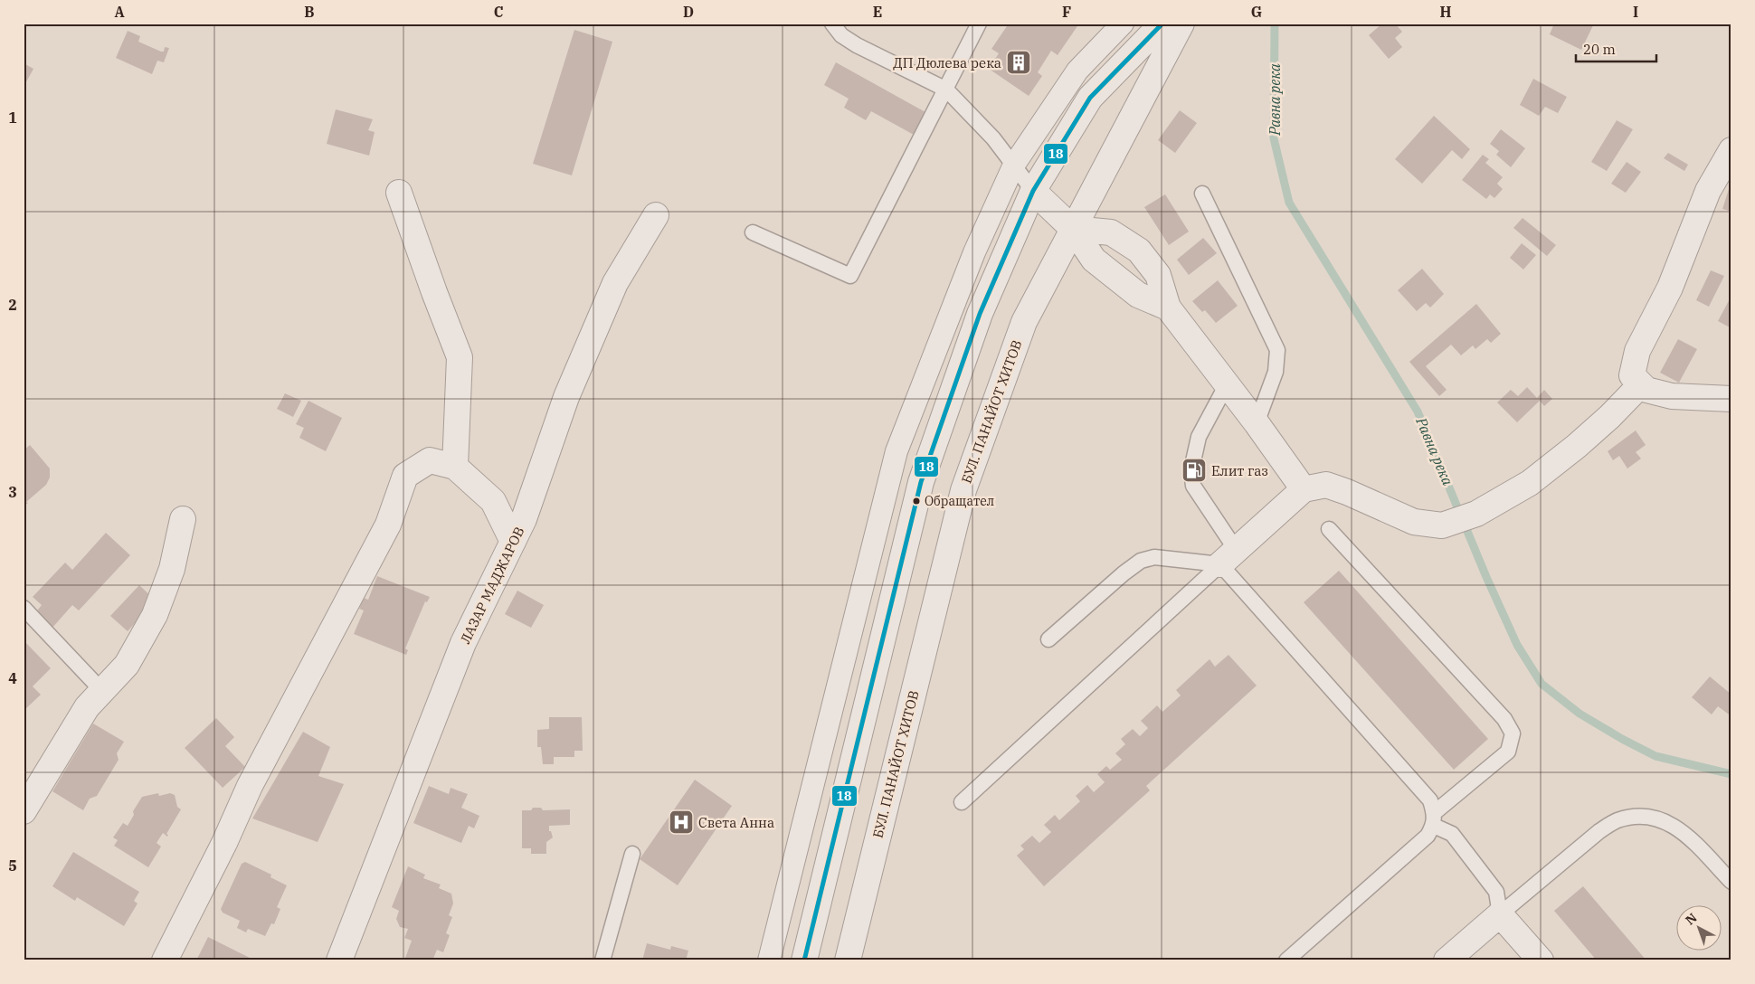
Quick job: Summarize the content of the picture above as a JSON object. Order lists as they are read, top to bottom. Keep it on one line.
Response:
{"streets":{"street":["БУЛ. ПАНАЙОТ ХИТОВ","ЛАЗАР МАДЖАРОВ"]},"water":["Равна река"],"places":{"building":["ДП Дюлева река"],"fuel station":["Елит газ"],"other":["Обращател"],"hospital":["Света Анна"]},"lines":["transit line 18"],"scale_bar":"20 m","north":"top left","grid":{"columns":["A","B","C","D","E","F","G","H","I"],"rows":["1","2","3","4","5"]}}
